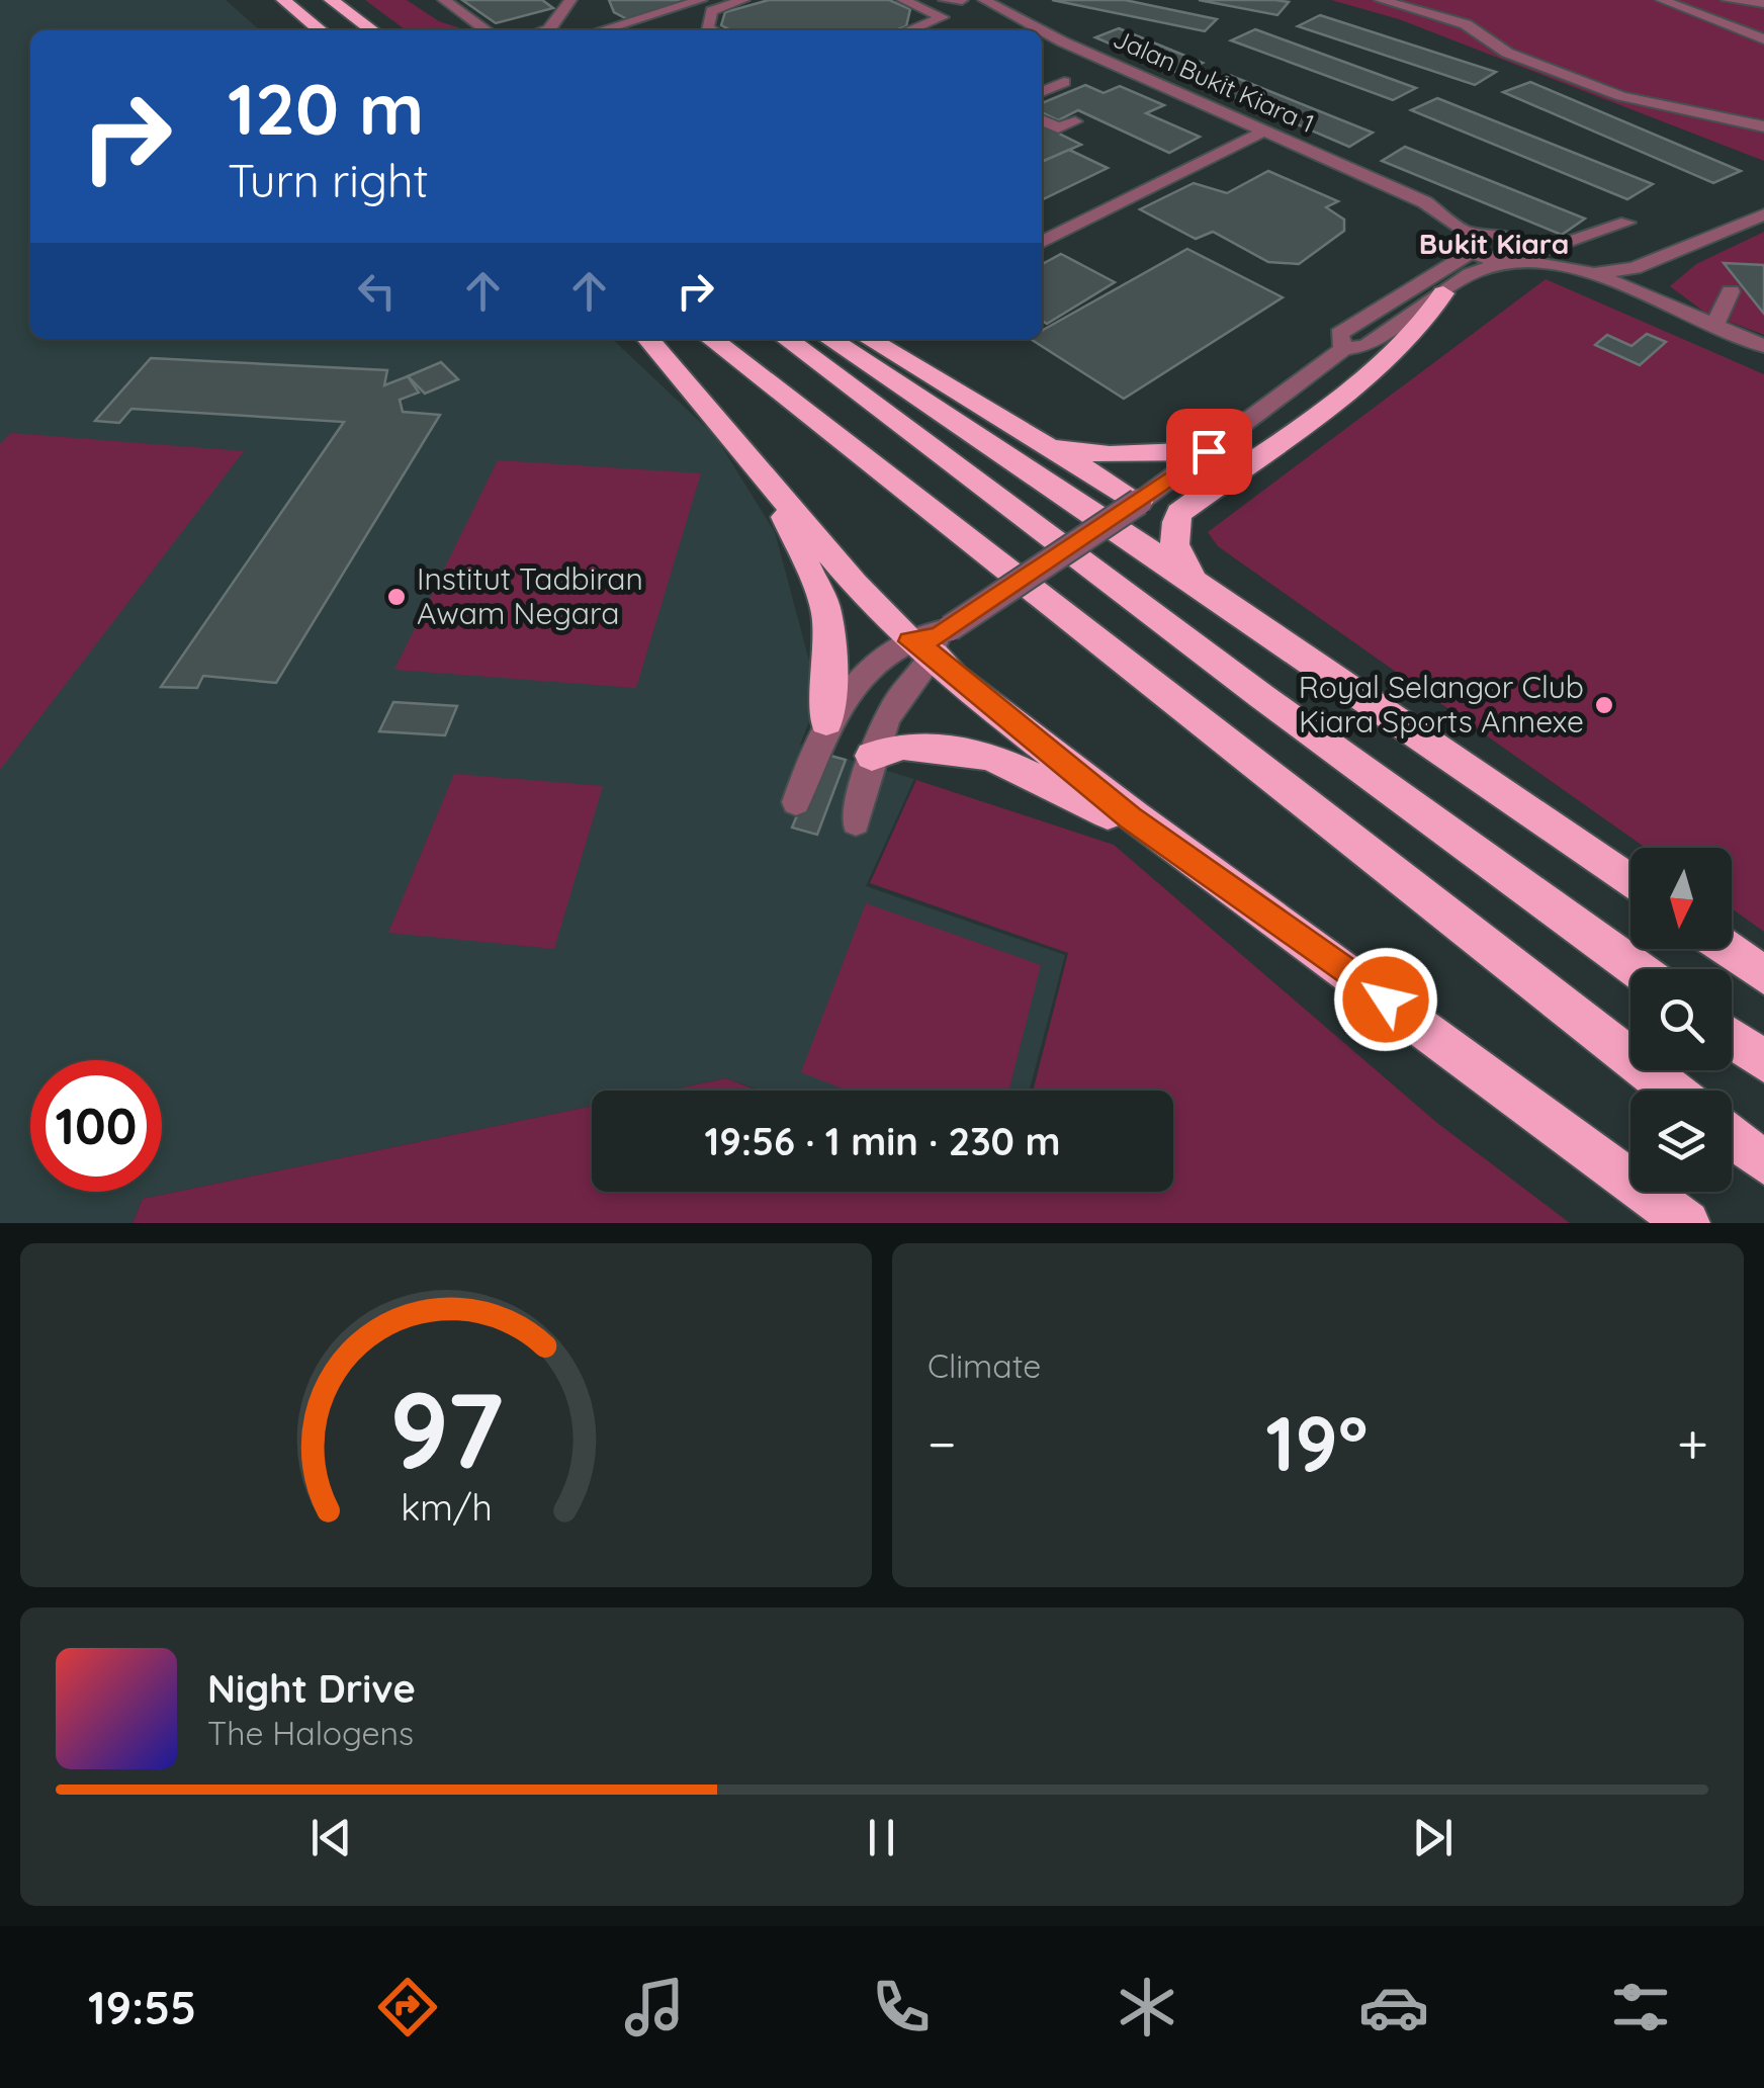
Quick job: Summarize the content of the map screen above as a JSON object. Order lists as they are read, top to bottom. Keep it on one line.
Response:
{"streets":{"street":["Jalan Bukit Kiara 1"]},"districts":["Bukit Kiara"],"places":["Institut Tadbiran Awam Negara","Royal Selangor Club Kiara Sports Annexe"],"north":"bottom","page":{"turn":["120 m","Turn right"],"limit":"100","trip":"19:56 · 1 min · 230 m","tile":"Climate","heat":["−","19°","+"],"song":["Night Drive","The Halogens"],"tabs":"19:55","gauge":["97","km/h"]}}
